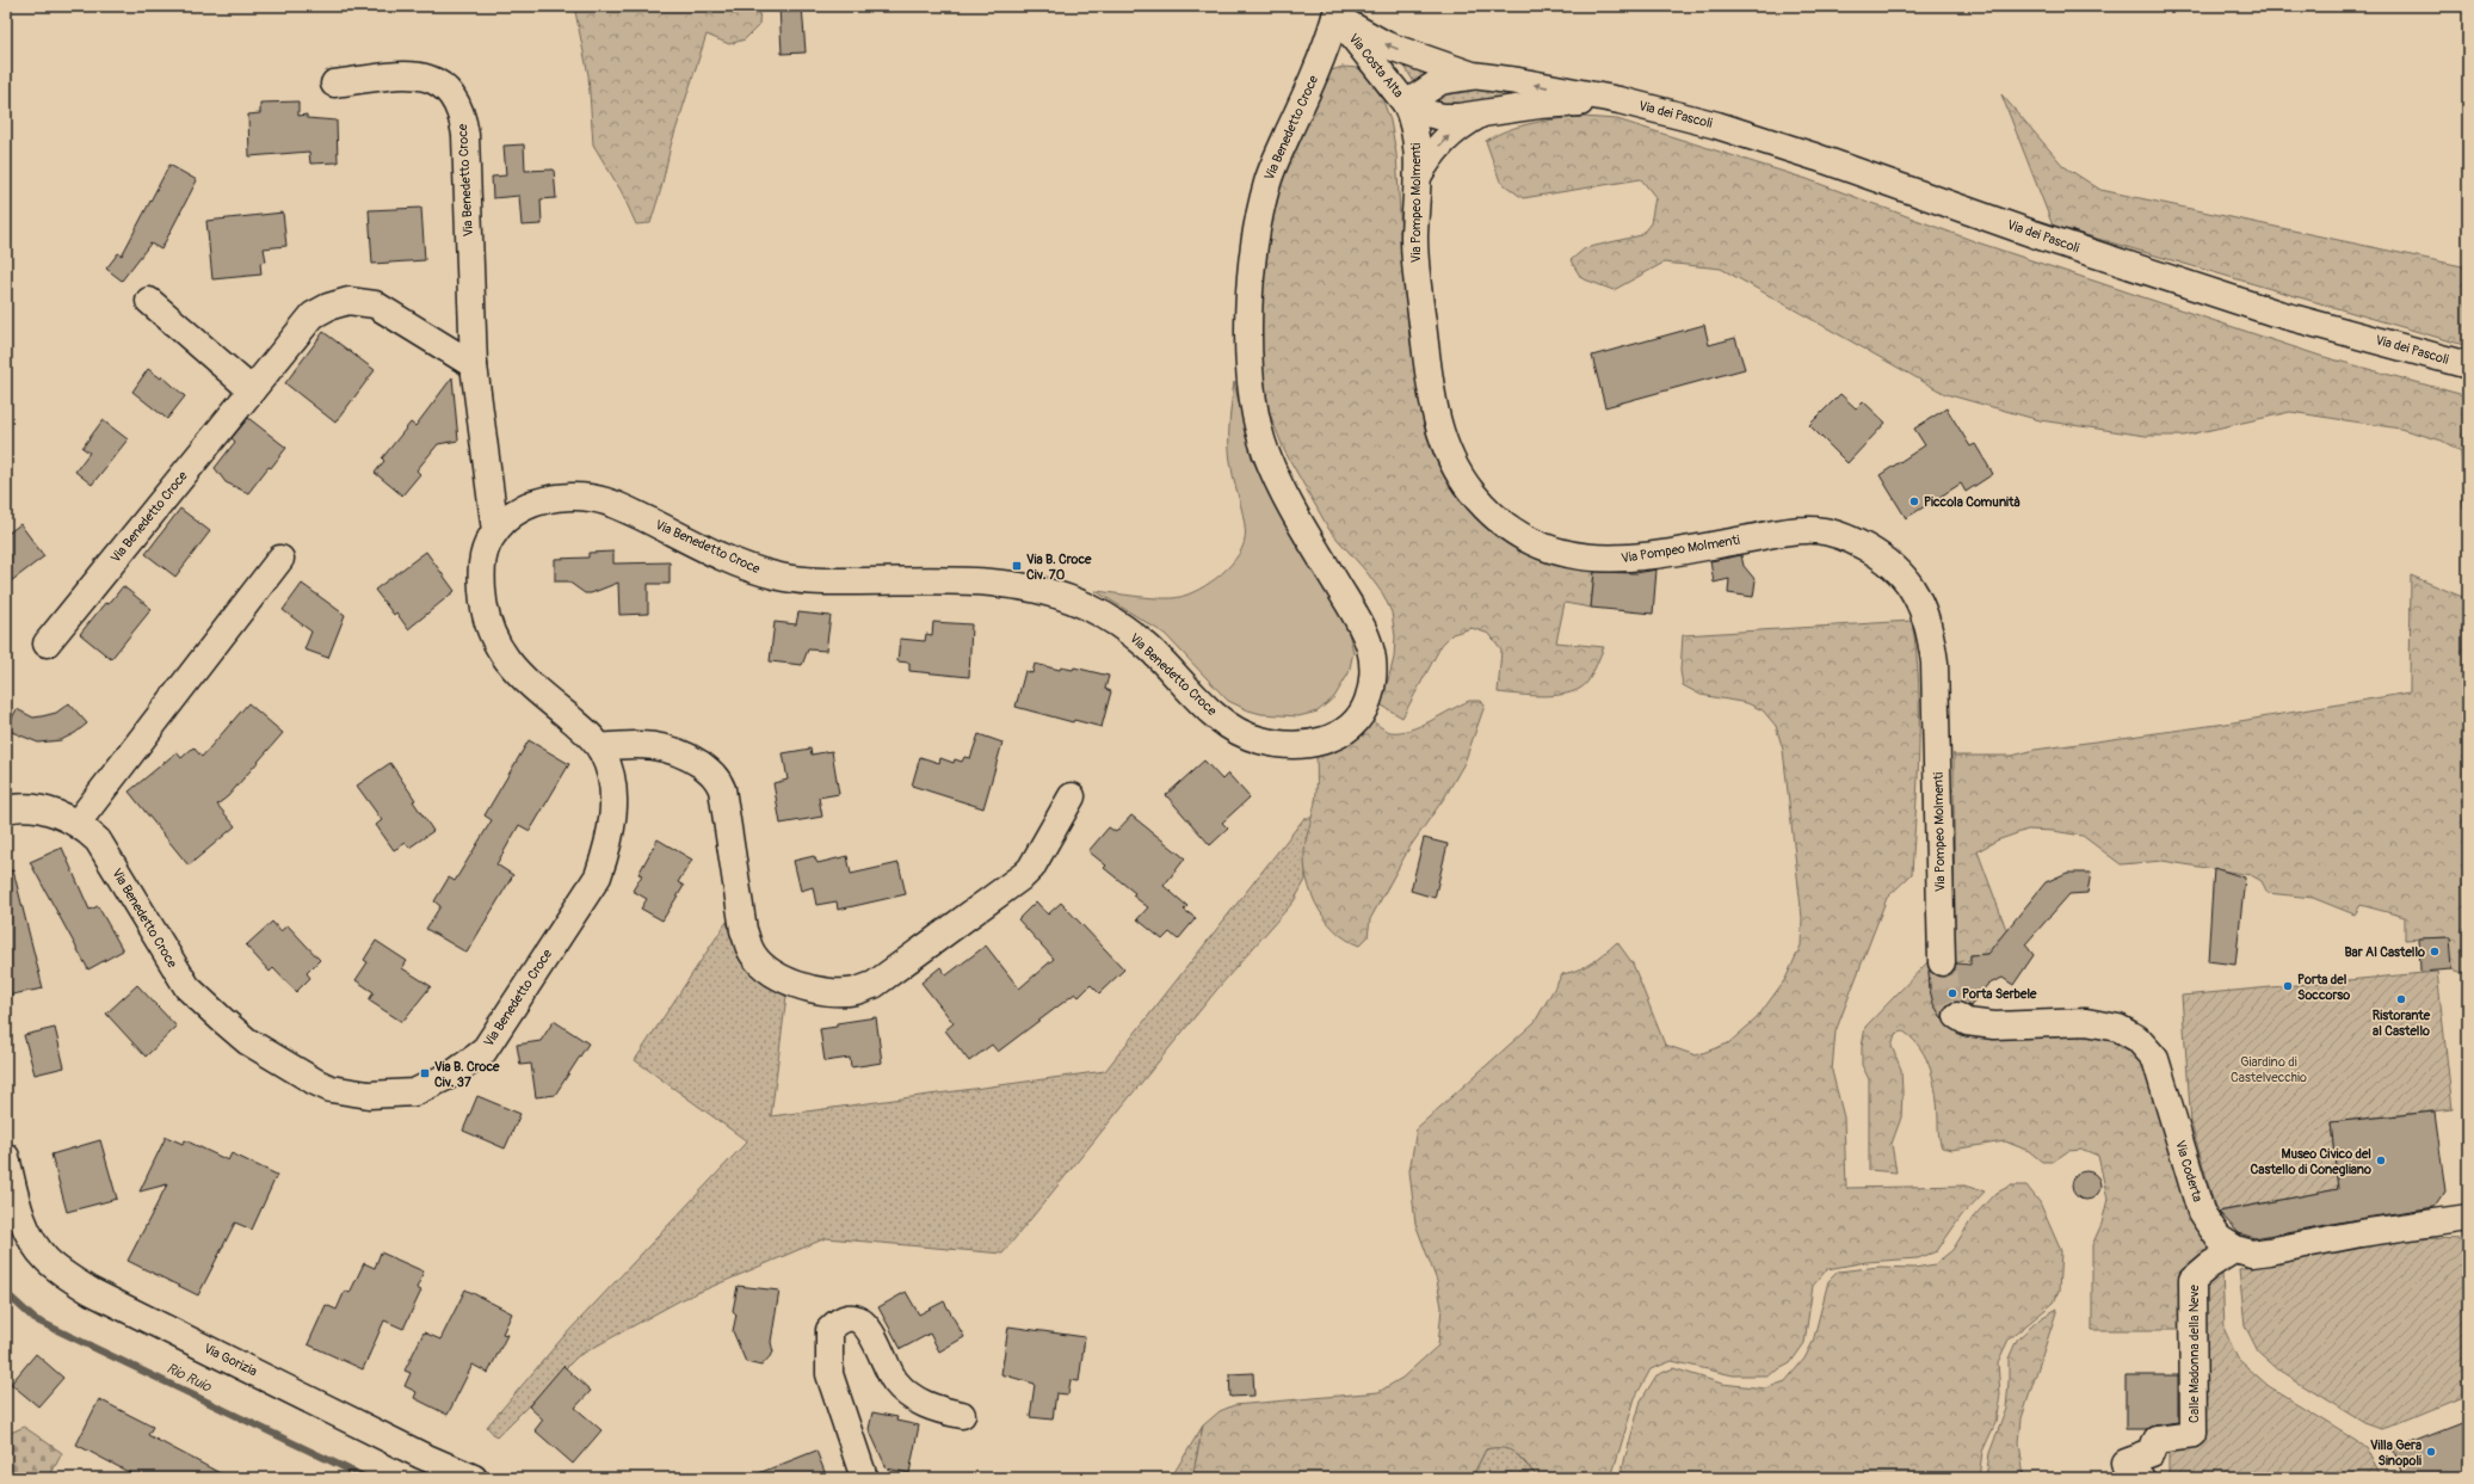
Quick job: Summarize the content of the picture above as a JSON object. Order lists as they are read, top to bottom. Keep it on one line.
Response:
{"streets":{"street":["Via Costa Alta","Via dei Pascoli","Via Benedetto Croce","Via Pompeo Molmenti","Via Coderta","Calle Madonna della Neve","Via Gorizia"]},"crossings":[["Via Costa Alta","Via dei Pascoli"],["Via Costa Alta","Via Benedetto Croce"],["Via Costa Alta","Via Pompeo Molmenti"],["Via dei Pascoli","Via Benedetto Croce"],["Via dei Pascoli","Via Pompeo Molmenti"],["Via Coderta","Calle Madonna della Neve"]],"water":["Rio Ruio"],"parks":["Giardino di Castelvecchio"],"places":{"other":["Piccola Comunità","Bar Al Castello","Porta del Soccorso","Porta Serbele","Ristorante al Castello","Museo Civico del Castello di Conegliano","Villa Gera Sinopoli"],"transit":["Via B. Croce Civ. 70","Via B. Croce Civ. 37"]}}
